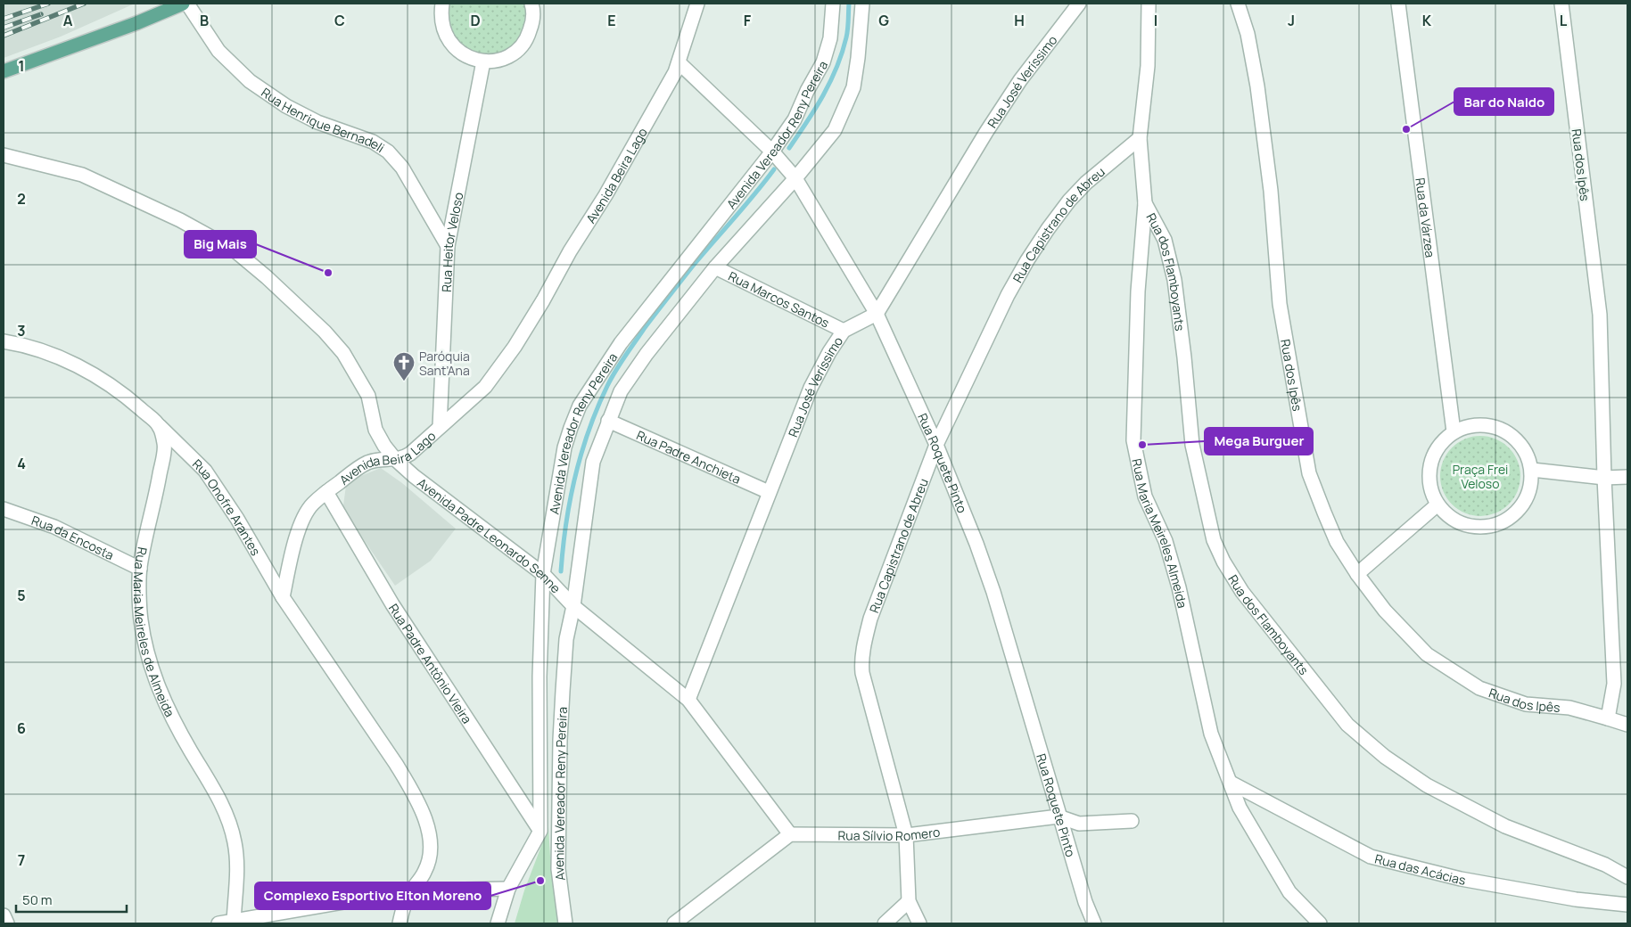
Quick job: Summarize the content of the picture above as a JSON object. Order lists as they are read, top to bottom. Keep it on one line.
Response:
{"streets":{"street":["Rua José Veríssimo","Rua Henrique Bernadeli","Avenida Vereador Reny Pereira","Rua dos Ipês","Avenida Beira Lago","Rua da Várzea","Rua Capistrano de Abreu","Rua Heitor Veloso","Rua dos Flamboyants","Rua Marcos Santos","Rua Padre Anchieta","Rua Roquete Pinto","Rua Onofre Arantes","Rua Maria Meireles Almeida","Avenida Padre Leonardo Senne","Rua da Encosta","Rua Maria Meireles de Almeida","Rua Padre Antônio Vieira","Rua Sílvio Romero","Rua das Acácias"]},"crossings":[["Rua José Veríssimo","Rua Marcos Santos"],["Rua José Veríssimo","Rua Padre Anchieta"],["Rua José Veríssimo","Rua Roquete Pinto"],["Rua José Veríssimo","Avenida Padre Leonardo Senne"],["Rua Henrique Bernadeli","Rua Heitor Veloso"],["Avenida Vereador Reny Pereira","Rua Marcos Santos"],["Avenida Vereador Reny Pereira","Rua Padre Anchieta"],["Avenida Vereador Reny Pereira","Rua Roquete Pinto"],["Avenida Vereador Reny Pereira","Avenida Padre Leonardo Senne"],["Avenida Vereador Reny Pereira","Rua Padre Antônio Vieira"],["Avenida Beira Lago","Rua Heitor Veloso"],["Avenida Beira Lago","Rua Roquete Pinto"],["Avenida Beira Lago","Rua Onofre Arantes"],["Avenida Beira Lago","Avenida Padre Leonardo Senne"],["Avenida Beira Lago","Rua Padre Antônio Vieira"],["Rua Capistrano de Abreu","Rua Roquete Pinto"],["Rua Capistrano de Abreu","Rua Maria Meireles Almeida"],["Rua Capistrano de Abreu","Rua Sílvio Romero"],["Rua dos Flamboyants","Rua Maria Meireles Almeida"],["Rua Roquete Pinto","Rua Sílvio Romero"],["Rua Onofre Arantes","Rua Maria Meireles de Almeida"],["Rua Maria Meireles Almeida","Rua das Acácias"],["Avenida Padre Leonardo Senne","Rua Sílvio Romero"],["Rua da Encosta","Rua Maria Meireles de Almeida"]],"parks":["Praça Frei Veloso"],"places":{"other":["Bar do Naldo","Big Mais","Mega Burguer","Complexo Esportivo Elton Moreno"],"church":["Paróquia Sant’Ana"]},"scale_bar":"50 m","grid":{"columns":["A","B","C","D","E","F","G","H","I","J","K","L"],"rows":["1","2","3","4","5","6","7"]}}
